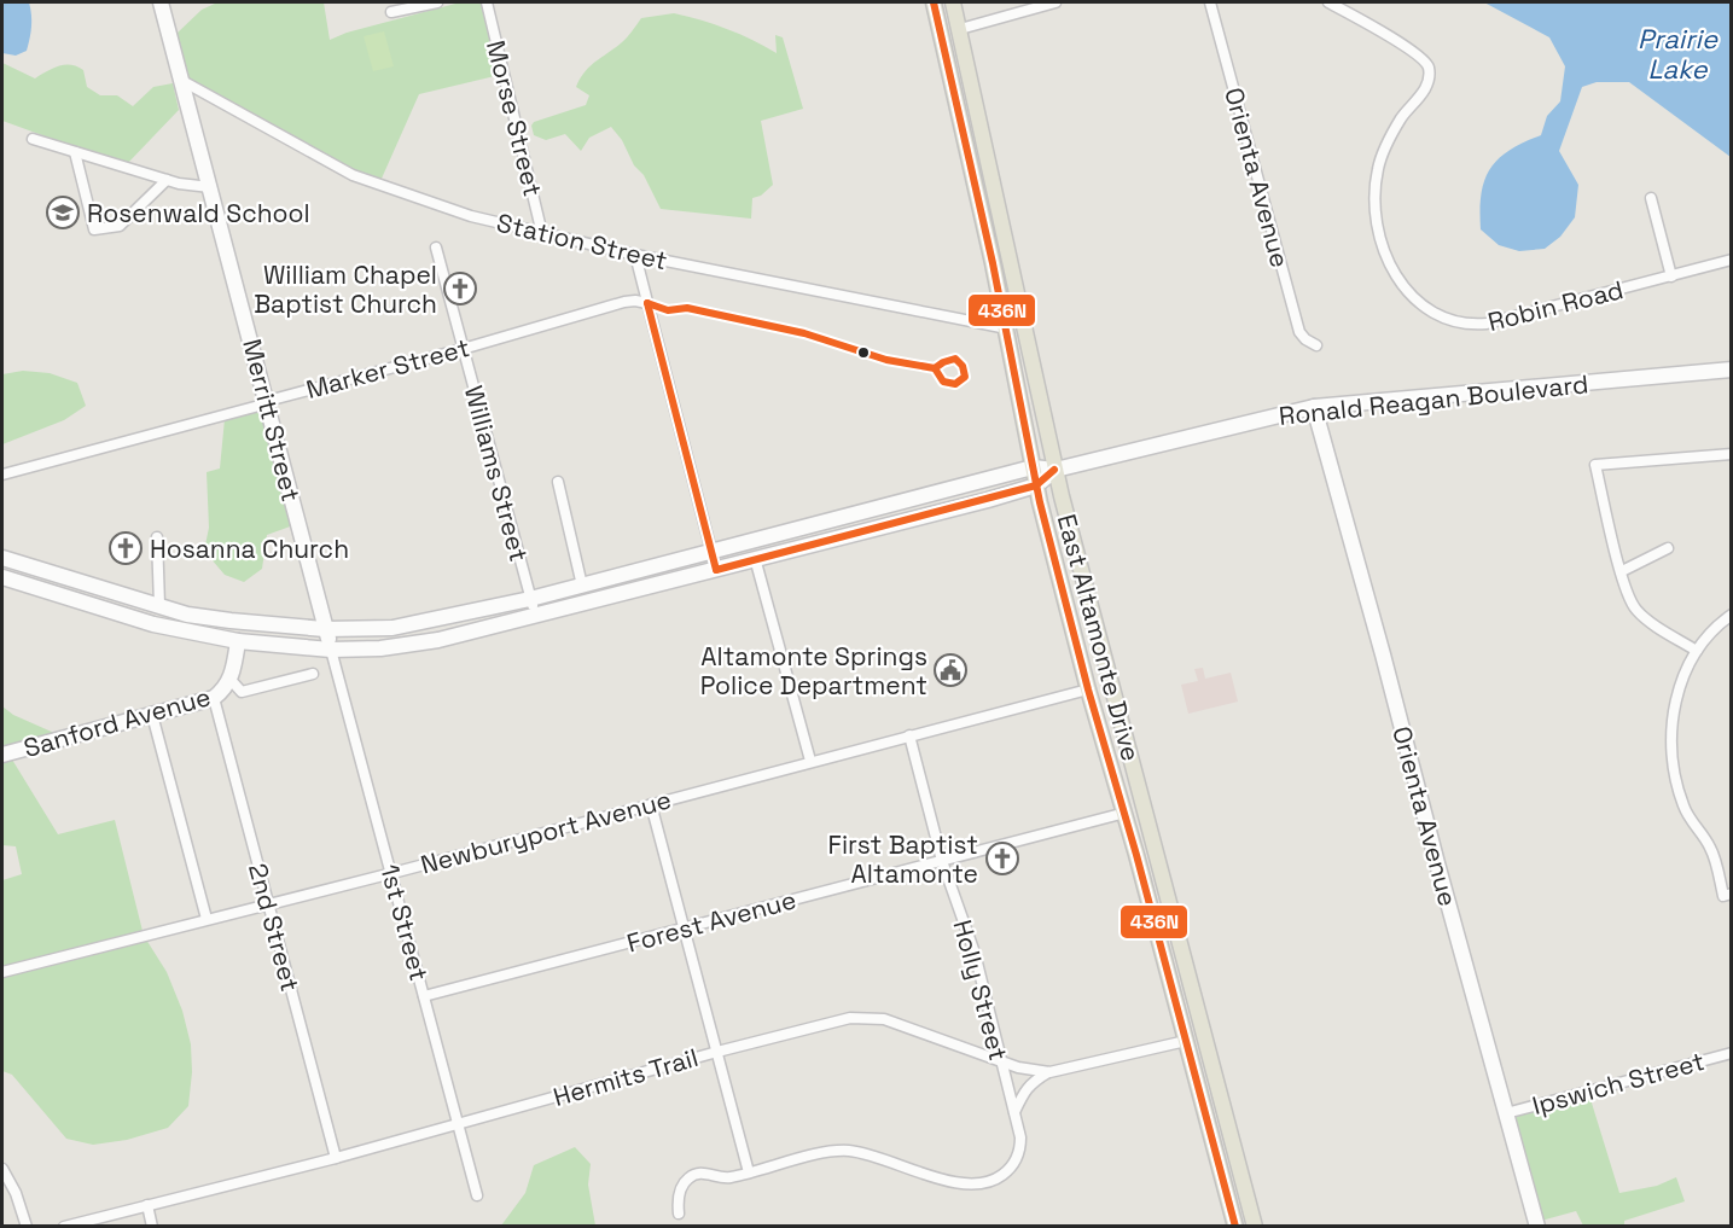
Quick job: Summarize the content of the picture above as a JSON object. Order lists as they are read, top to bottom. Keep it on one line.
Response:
{"streets":{"main road":["East Altamonte Drive"],"street":["Morse Street","Orienta Avenue","Station Street","Robin Road","Marker Street","Ronald Reagan Boulevard","Merritt Street","Williams Street","Sanford Avenue","Newburyport Avenue","Forest Avenue","1st Street","2nd Street","Holly Street","Hermits Trail","Ipswich Street"]},"crossings":[["Morse Street","Station Street"],["Orienta Avenue","Ronald Reagan Boulevard"],["Orienta Avenue","Ipswich Street"],["Station Street","Merritt Street"],["Station Street","East Altamonte Drive"],["Marker Street","Merritt Street"],["Marker Street","Williams Street"],["Ronald Reagan Boulevard","Merritt Street"],["Ronald Reagan Boulevard","Williams Street"],["Ronald Reagan Boulevard","East Altamonte Drive"],["Ronald Reagan Boulevard","Sanford Avenue"],["Ronald Reagan Boulevard","1st Street"],["Merritt Street","1st Street"],["East Altamonte Drive","Newburyport Avenue"],["East Altamonte Drive","Forest Avenue"],["East Altamonte Drive","Hermits Trail"],["Sanford Avenue","2nd Street"],["Newburyport Avenue","1st Street"],["Newburyport Avenue","2nd Street"],["Newburyport Avenue","Holly Street"],["Forest Avenue","1st Street"],["Forest Avenue","Holly Street"],["1st Street","Hermits Trail"],["2nd Street","Hermits Trail"],["Holly Street","Hermits Trail"]],"water":["Prairie Lake"],"places":{"school or university":["Rosenwald School"],"church":["William Chapel Baptist Church","Hosanna Church","First Baptist Altamonte"],"public building":["Altamonte Springs Police Department"]},"lines":["transit line 436N"]}
